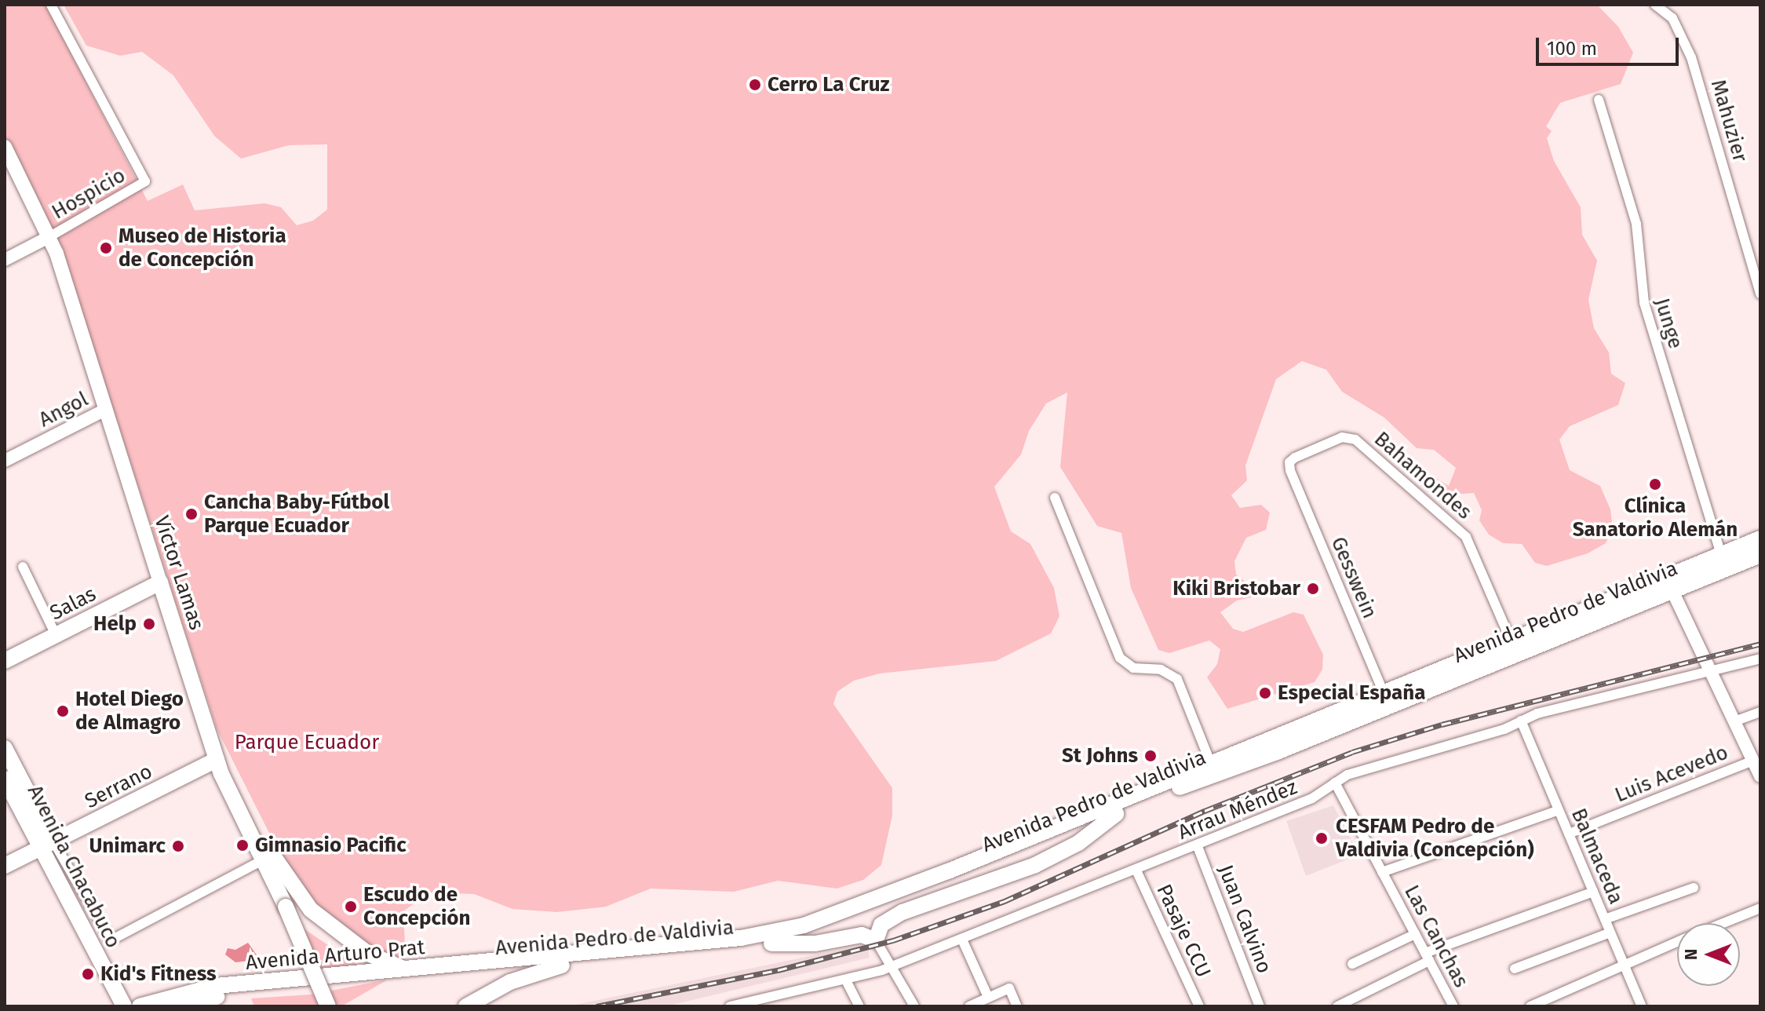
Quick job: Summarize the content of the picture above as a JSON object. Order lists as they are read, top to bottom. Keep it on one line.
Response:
{"streets":{"main road":["Víctor Lamas","Salas","Avenida Pedro de Valdivia","Serrano","Avenida Chacabuco","Avenida Arturo Prat"],"street":["Mahuzier","Hospicio","Junge","Angol","Bahamondes","Gesswein","Luis Acevedo","Arrau Méndez","Balmaceda","Juan Calvino","Pasaje CCU","Las Canchas"]},"crossings":[["Hospicio","Víctor Lamas"],["Junge","Avenida Pedro de Valdivia"],["Angol","Víctor Lamas"],["Bahamondes","Gesswein"],["Bahamondes","Avenida Pedro de Valdivia"],["Víctor Lamas","Salas"],["Víctor Lamas","Serrano"],["Víctor Lamas","Avenida Chacabuco"],["Gesswein","Avenida Pedro de Valdivia"],["Avenida Pedro de Valdivia","Avenida Arturo Prat"],["Luis Acevedo","Balmaceda"],["Serrano","Avenida Chacabuco"],["Arrau Méndez","Balmaceda"],["Arrau Méndez","Juan Calvino"],["Arrau Méndez","Pasaje CCU"],["Arrau Méndez","Las Canchas"]],"parks":["Parque Ecuador"],"places":["Cerro La Cruz","Museo de Historia de Concepción","Clínica Sanatorio Alemán","Cancha Baby-Fútbol Parque Ecuador","Kiki Bristobar","Help","Especial España","Hotel Diego de Almagro","St Johns","CESFAM Pedro de Valdivia (Concepción)","Gimnasio Pacific","Unimarc","Escudo de Concepción","Kid's Fitness"],"scale_bar":"100 m","north":"left"}
